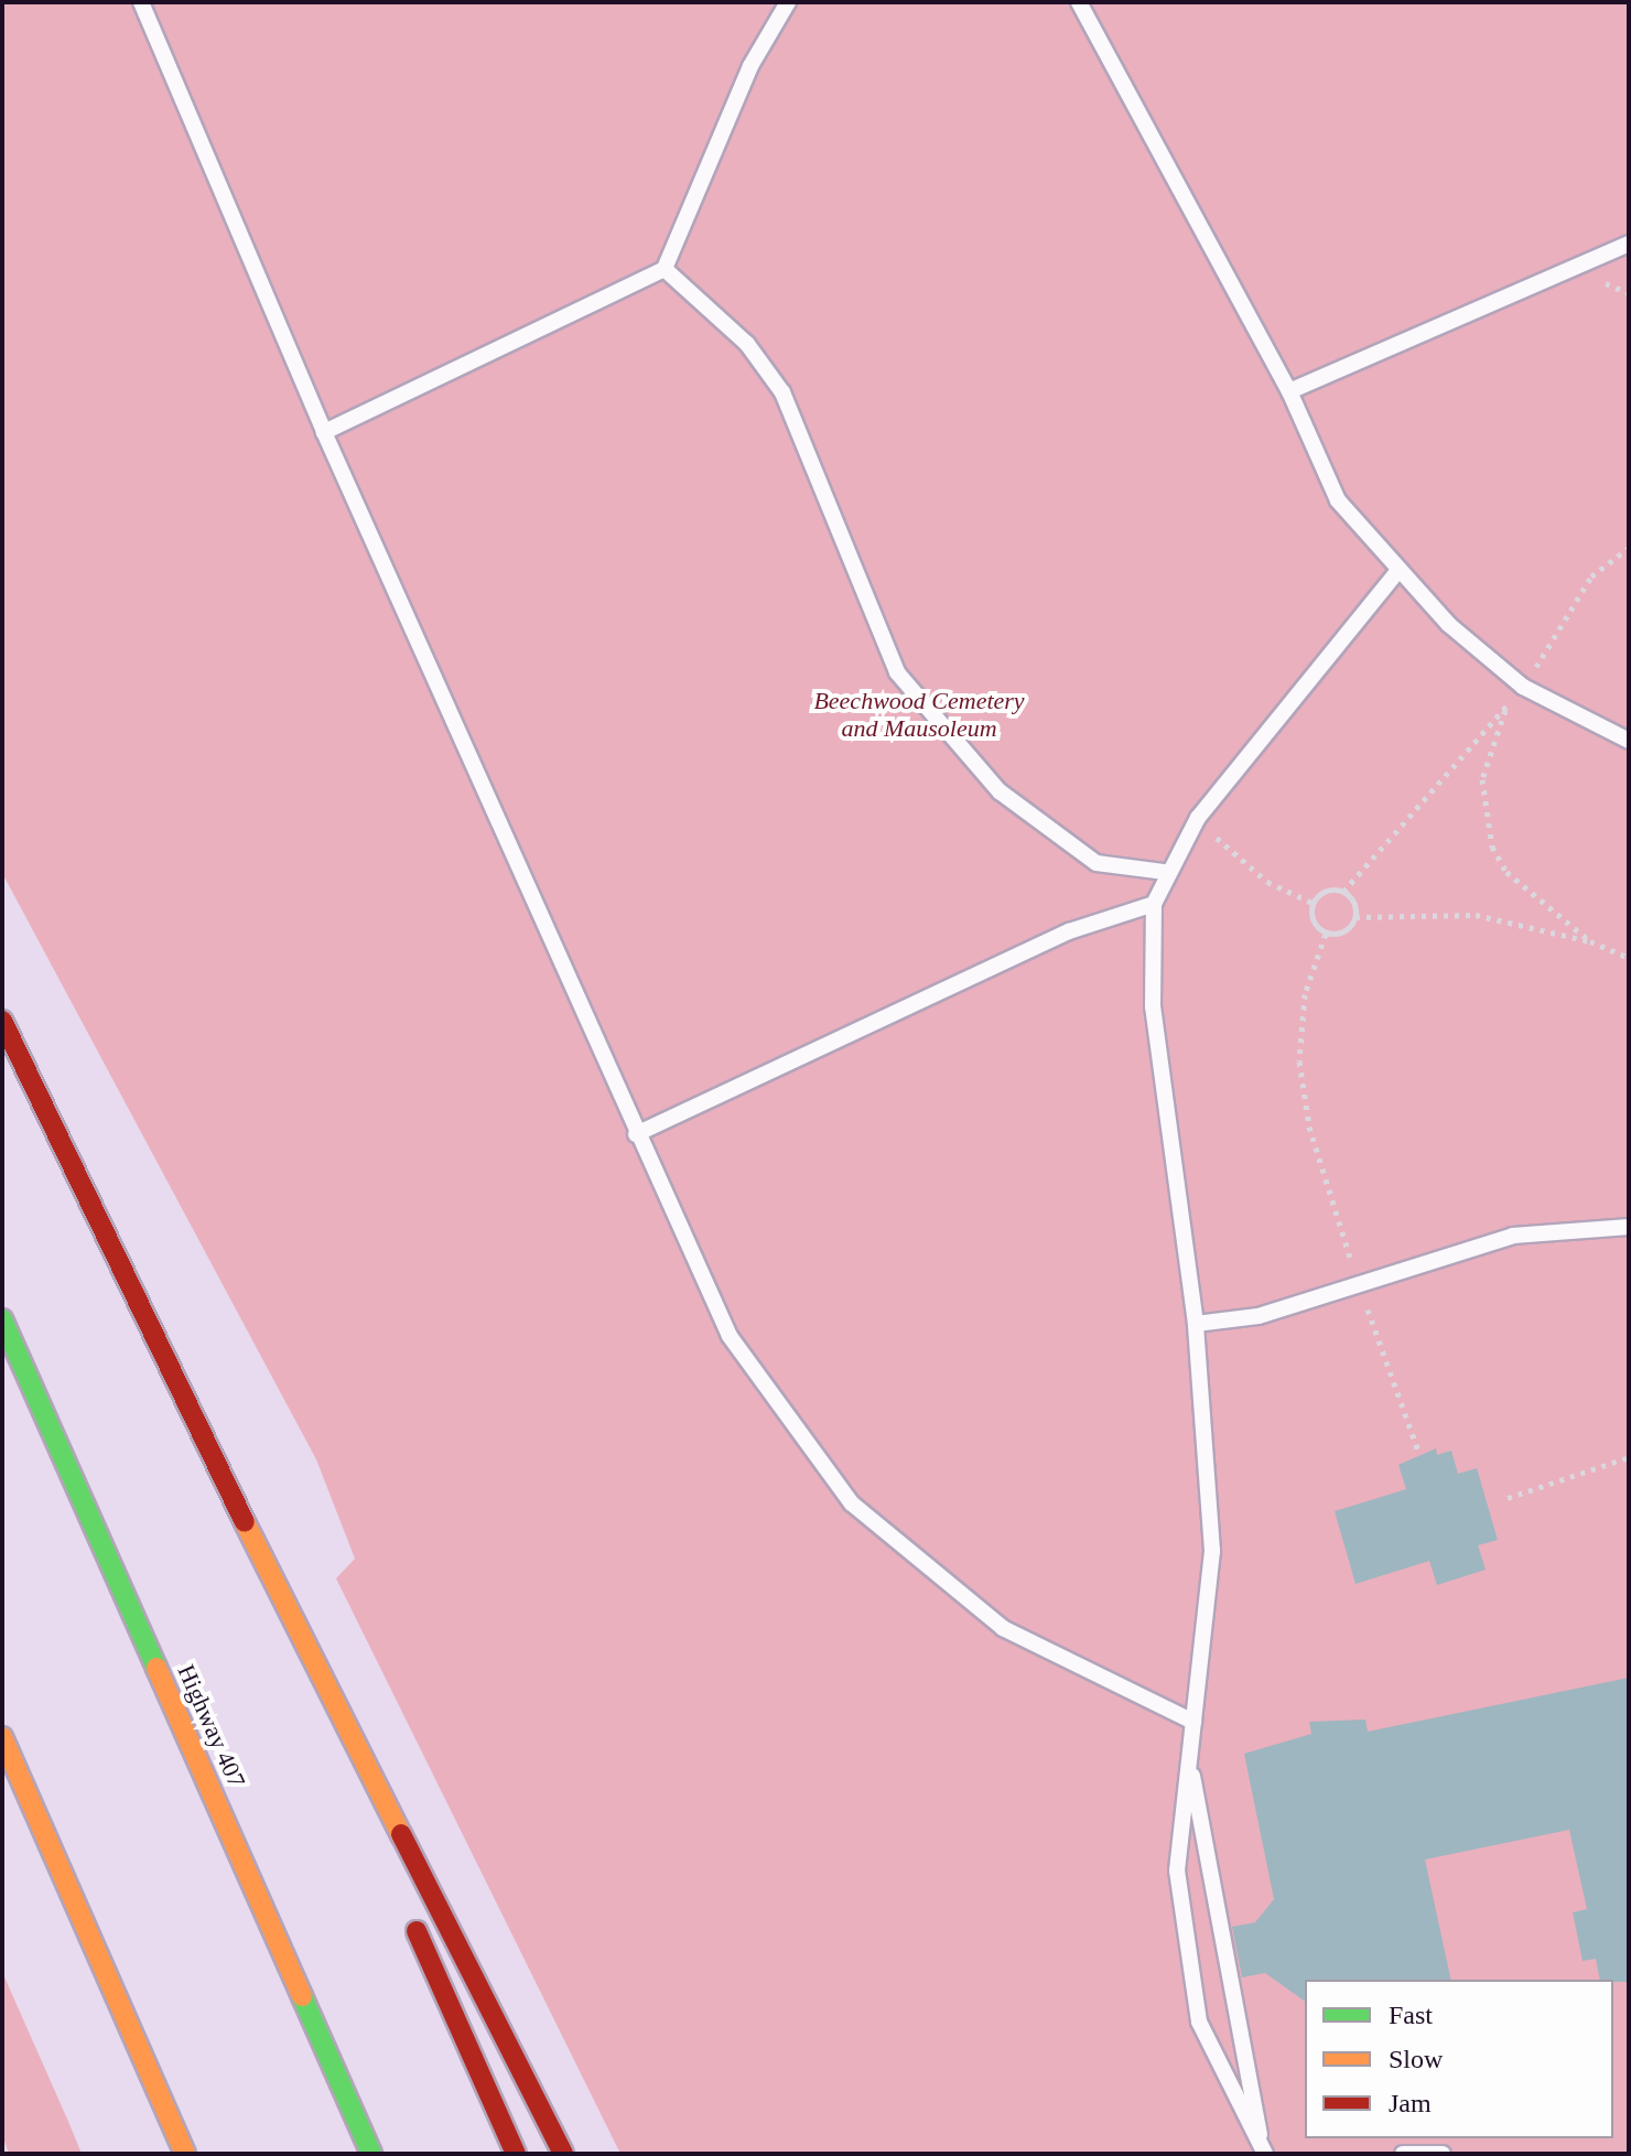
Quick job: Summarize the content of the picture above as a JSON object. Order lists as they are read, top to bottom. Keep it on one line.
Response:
{"streets":{"highway":["Highway 407"]},"parks":["Beechwood Cemetery and Mausoleum"],"legend":["Fast","Slow","Jam"]}
